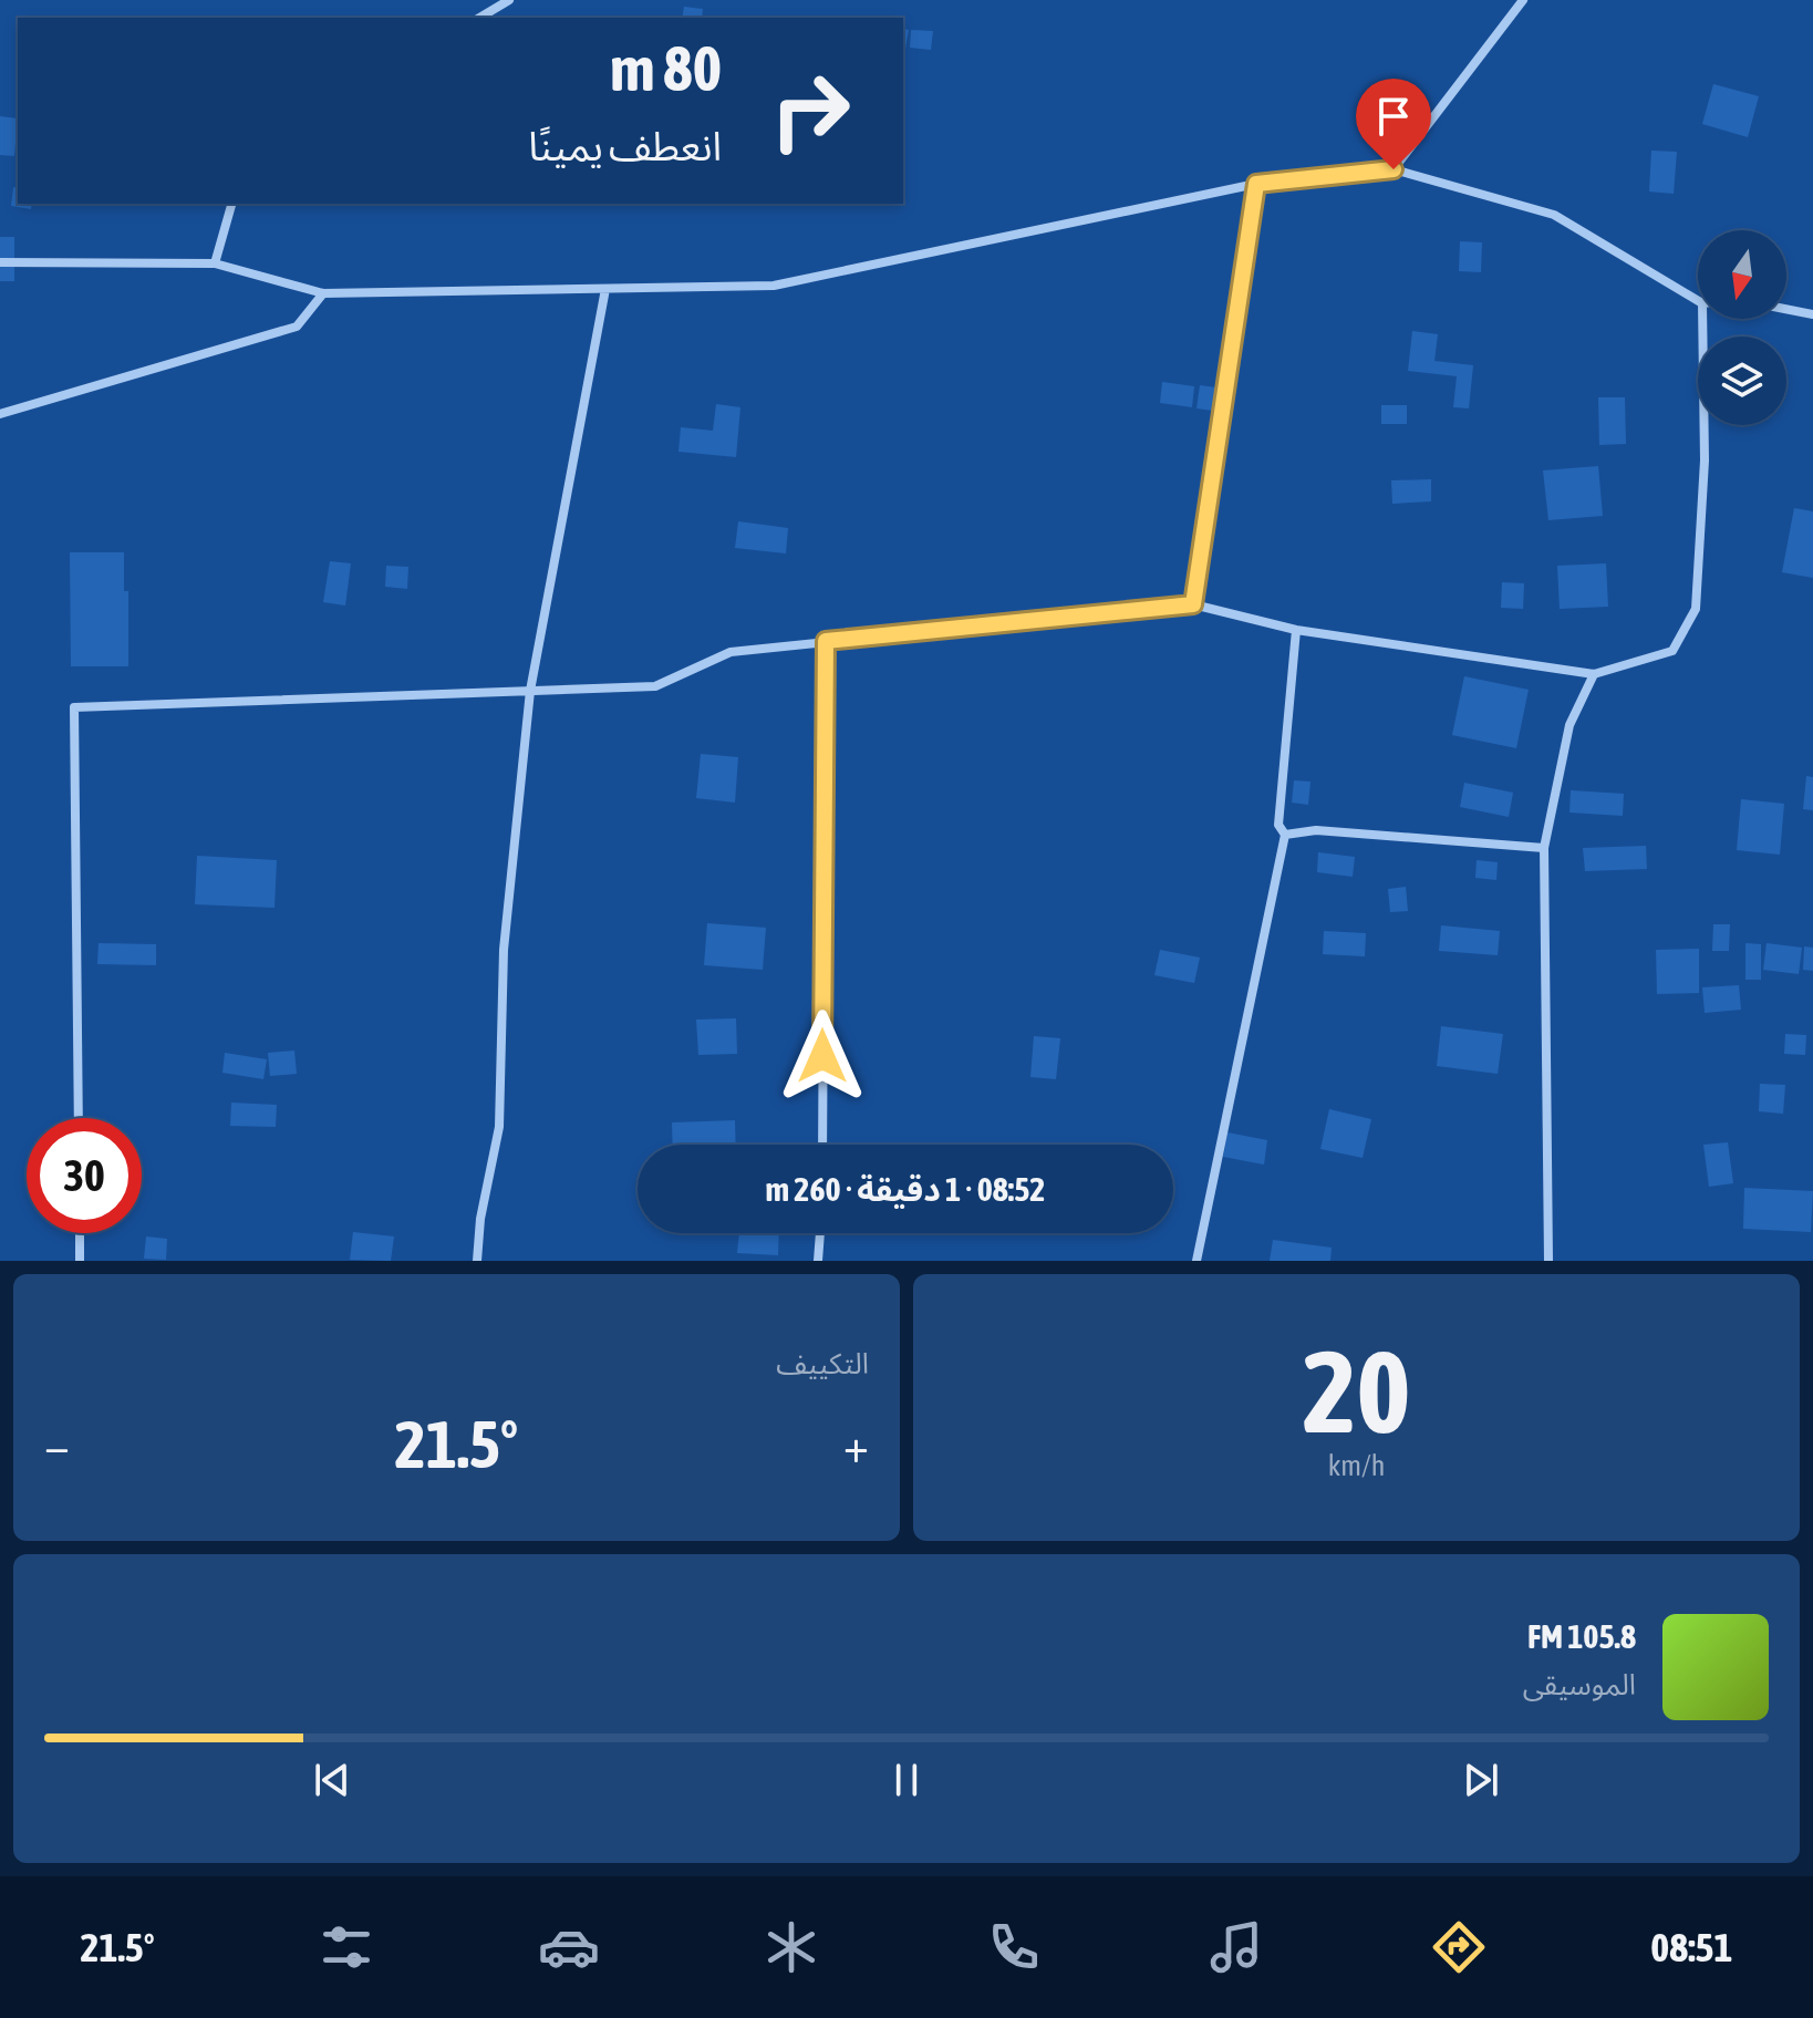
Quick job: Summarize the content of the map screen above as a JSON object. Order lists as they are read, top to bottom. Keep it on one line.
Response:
{"north":"bottom","page":{"turn":["80 m","انعطف يمينًا"],"limit":"30","trip":"08:52 · 1 دقيقة · 260 m","tile":[["20","km/h"],"التكييف"],"heat":["−","21.5°","+"],"song":["105.8 FM","الموسيقى"],"tabs":["08:51","21.5°"]}}
